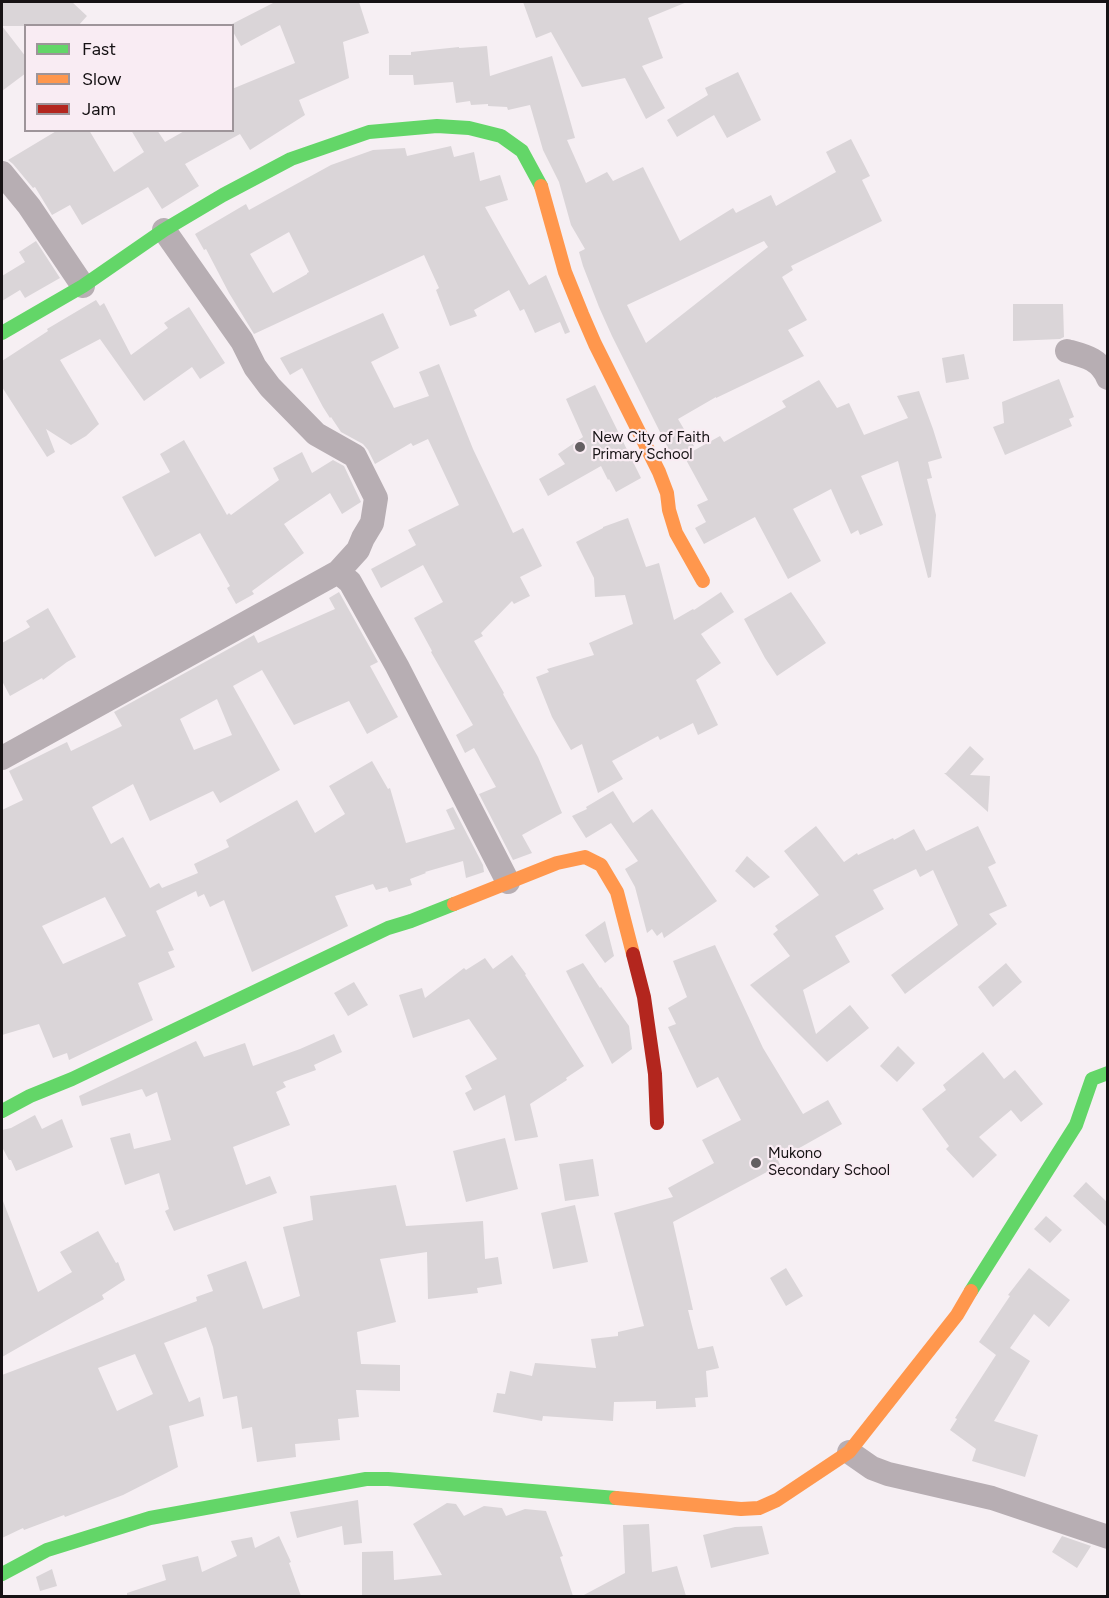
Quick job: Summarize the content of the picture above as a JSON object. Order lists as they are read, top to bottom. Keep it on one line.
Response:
{"places":["New City of Faith Primary School","Mukono Secondary School"],"legend":["Fast","Slow","Jam"]}
